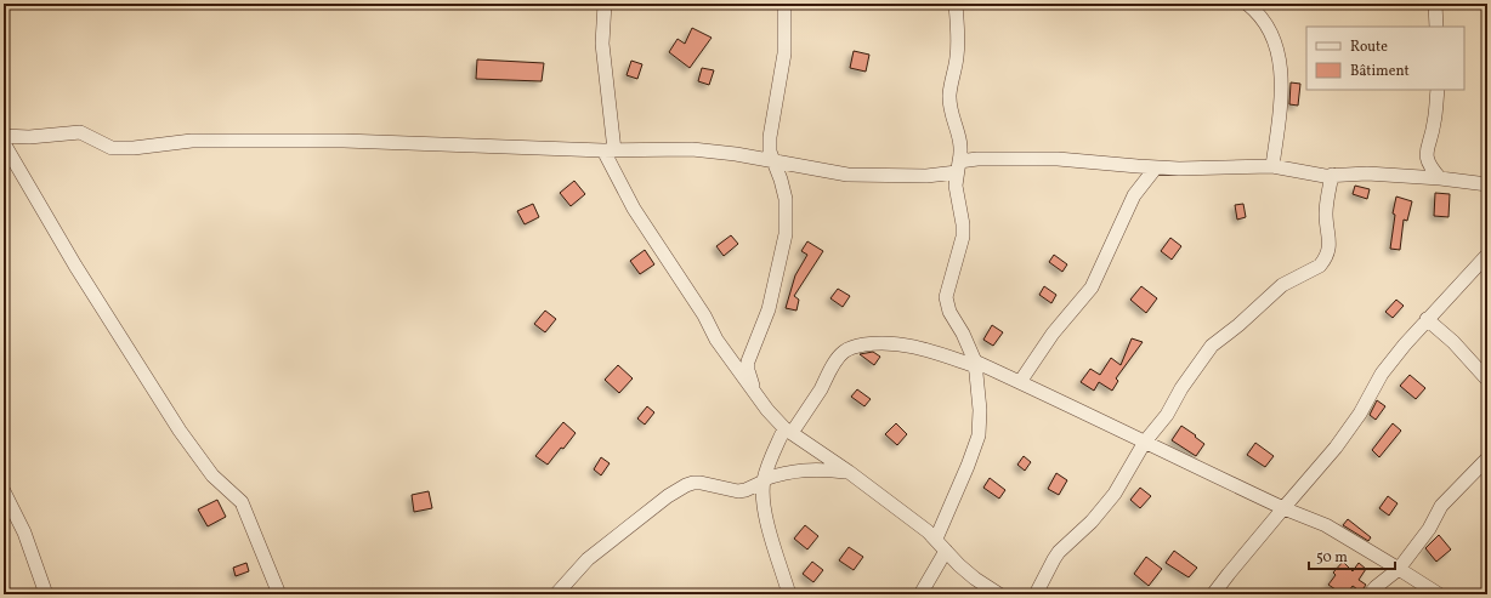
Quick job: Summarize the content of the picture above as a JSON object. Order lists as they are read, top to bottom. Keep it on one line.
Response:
{"legend":["Route","Bâtiment"],"scale_bar":"50 m"}
